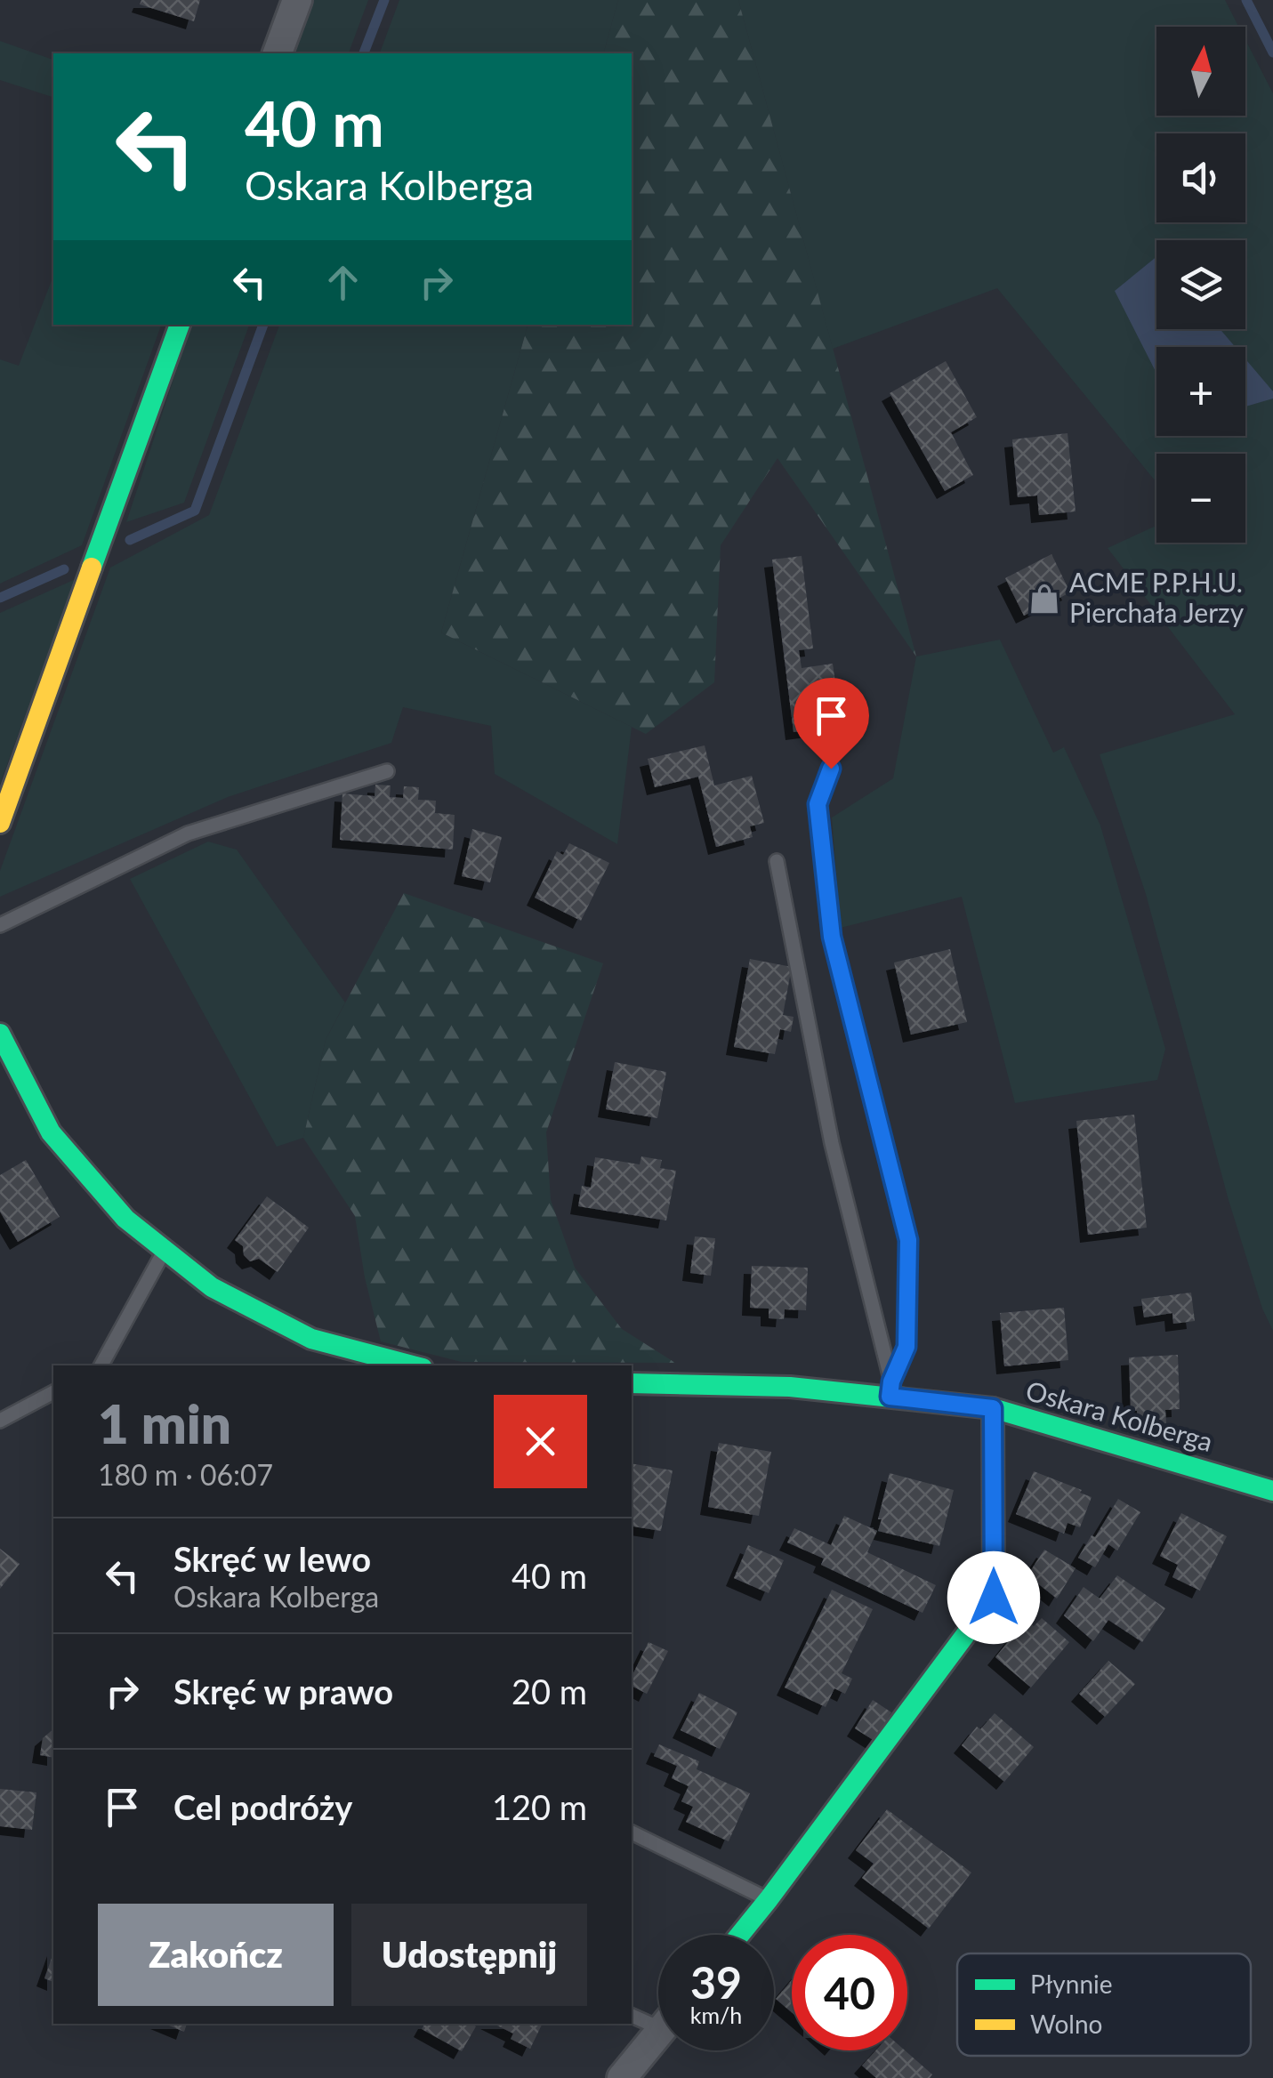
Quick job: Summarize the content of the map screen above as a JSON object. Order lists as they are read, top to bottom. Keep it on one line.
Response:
{"streets":{"street":["Oskara Kolberga"]},"places":{"shop":["ACME P.P.H.U. Pierchała Jerzy"]},"legend":["Płynnie","Wolno"],"north":"top","page":{"map_buttons":["+","−"],"turn":["40 m","Oskara Kolberga"],"heading":["1 min","180 m · 06:07"],"list":[{"name":"Skręć w lewo","note":"Oskara Kolberga","value":"40 m"},{"name":"Skręć w prawo","value":"20 m"},{"name":"Cel podróży","value":"120 m"}],"buttons":["Zakończ","Udostępnij"],"speed":"39 km/h","limit":"40"}}
